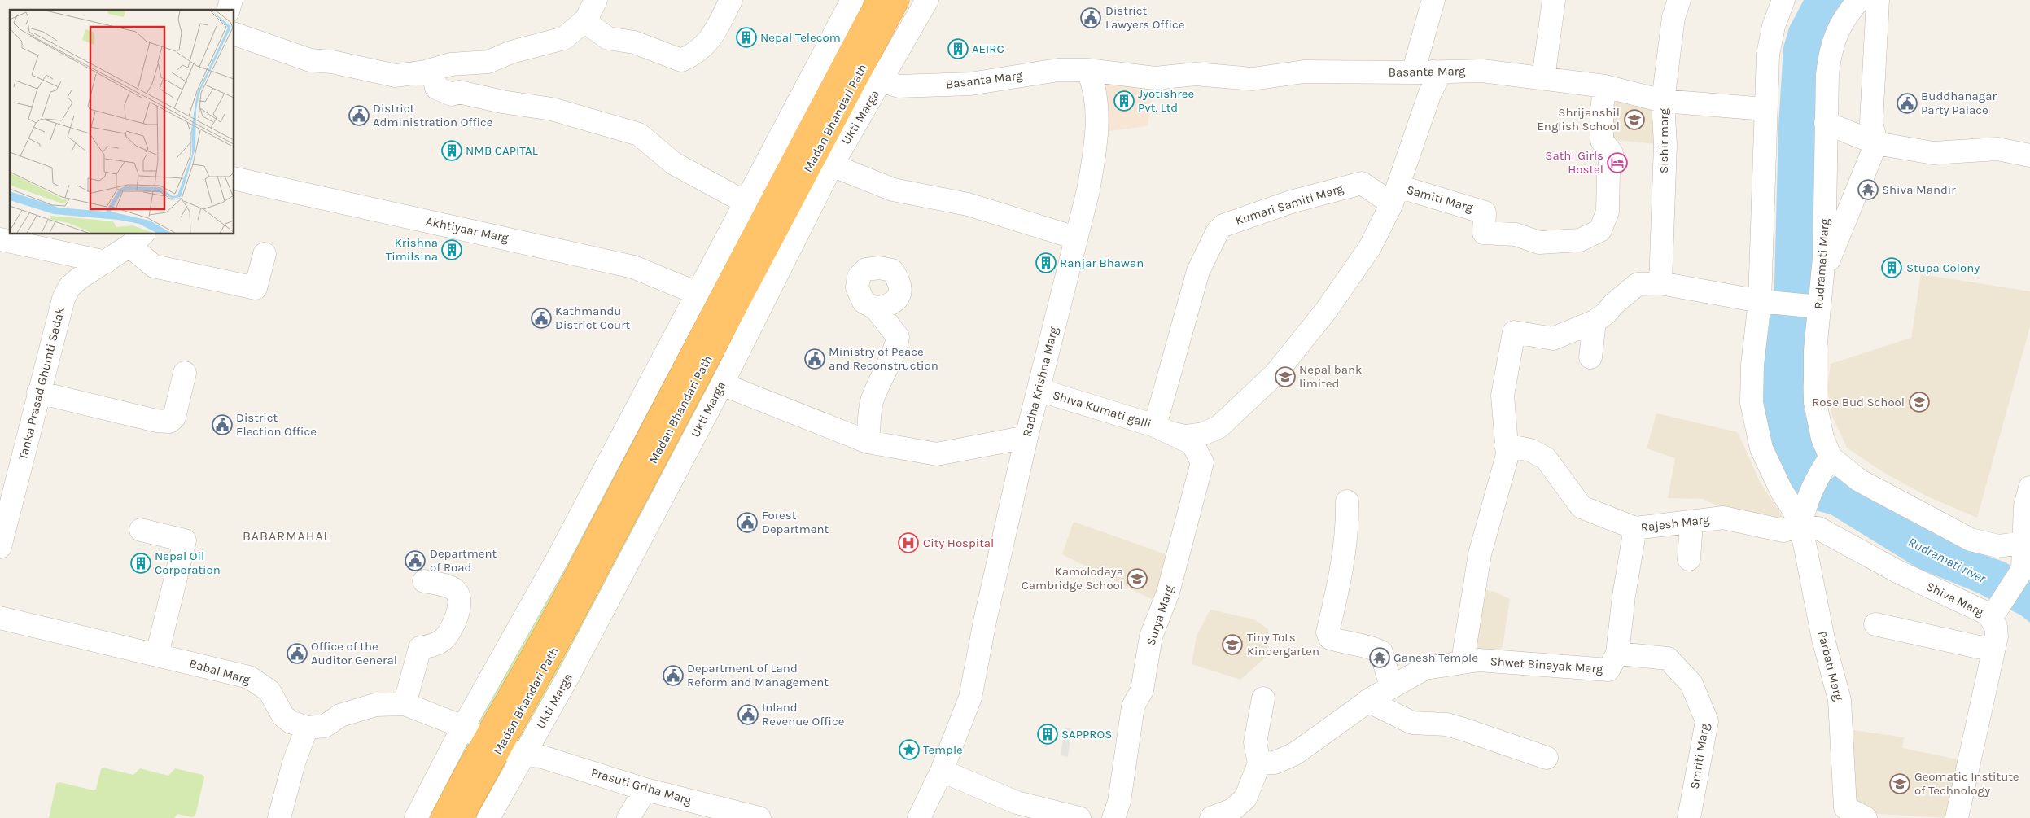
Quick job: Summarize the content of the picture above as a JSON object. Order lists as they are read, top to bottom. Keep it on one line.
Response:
{"streets":{"highway":["Madan Bhandari Path"],"street":["Basanta Marg","Ukti Marga","Sishir marg","Samiti Marg","Kumari Samiti Marg","Akhtiyaar Marg","Rudramati Marg","Radha Krishna Marg","Tanka Prasad Ghumti Sadak","Shiva Kumati galli","Rajesh Marg","Shiva Marg","Surya Marg","Shwet Binayak Marg","Parbati Marg","Babal Marg","Smriti Marg","Prasuti Griha Marg"]},"crossings":[["Basanta Marg","Ukti Marga"],["Basanta Marg","Sishir marg"],["Basanta Marg","Samiti Marg"],["Basanta Marg","Parbati Marg"],["Ukti Marga","Prasuti Griha Marg"],["Madan Bhandari Path","Prasuti Griha Marg"],["Samiti Marg","Kumari Samiti Marg"],["Kumari Samiti Marg","Shiva Kumati galli"],["Kumari Samiti Marg","Surya Marg"],["Radha Krishna Marg","Shiva Kumati galli"],["Shiva Kumati galli","Surya Marg"],["Rajesh Marg","Shiva Marg"],["Rajesh Marg","Shwet Binayak Marg"],["Rajesh Marg","Parbati Marg"],["Shiva Marg","Parbati Marg"],["Shwet Binayak Marg","Smriti Marg"]],"districts":["BABARMAHAL"],"water":["Rudramati river"],"places":{"public building":["District Lawyers Office","Buddhanagar Party Palace","District Administration Office","Kathmandu District Court","Ministry of Peace and Reconstruction","District Election Office","Forest Department","Department of Road","Office of the Auditor General","Department of Land Reform and Management","Inland Revenue Office"],"building":["Nepal Telecom","AEIRC","Jyotishree Pvt. Ltd","NMB CAPITAL","Krishna Timilsina","Ranjar Bhawan","Stupa Colony","Nepal Oil Corporation","SAPPROS"],"school or university":["Shrijanshil English School","Nepal bank limited","Rose Bud School","Kamolodaya Cambridge School","Tiny Tots Kindergarten","Geomatic Institute of Technology"],"hotel":["Sathi Girls Hostel"],"temple":["Shiva Mandir","Ganesh Temple"],"hospital":["City Hospital"],"place":["Temple"]}}
